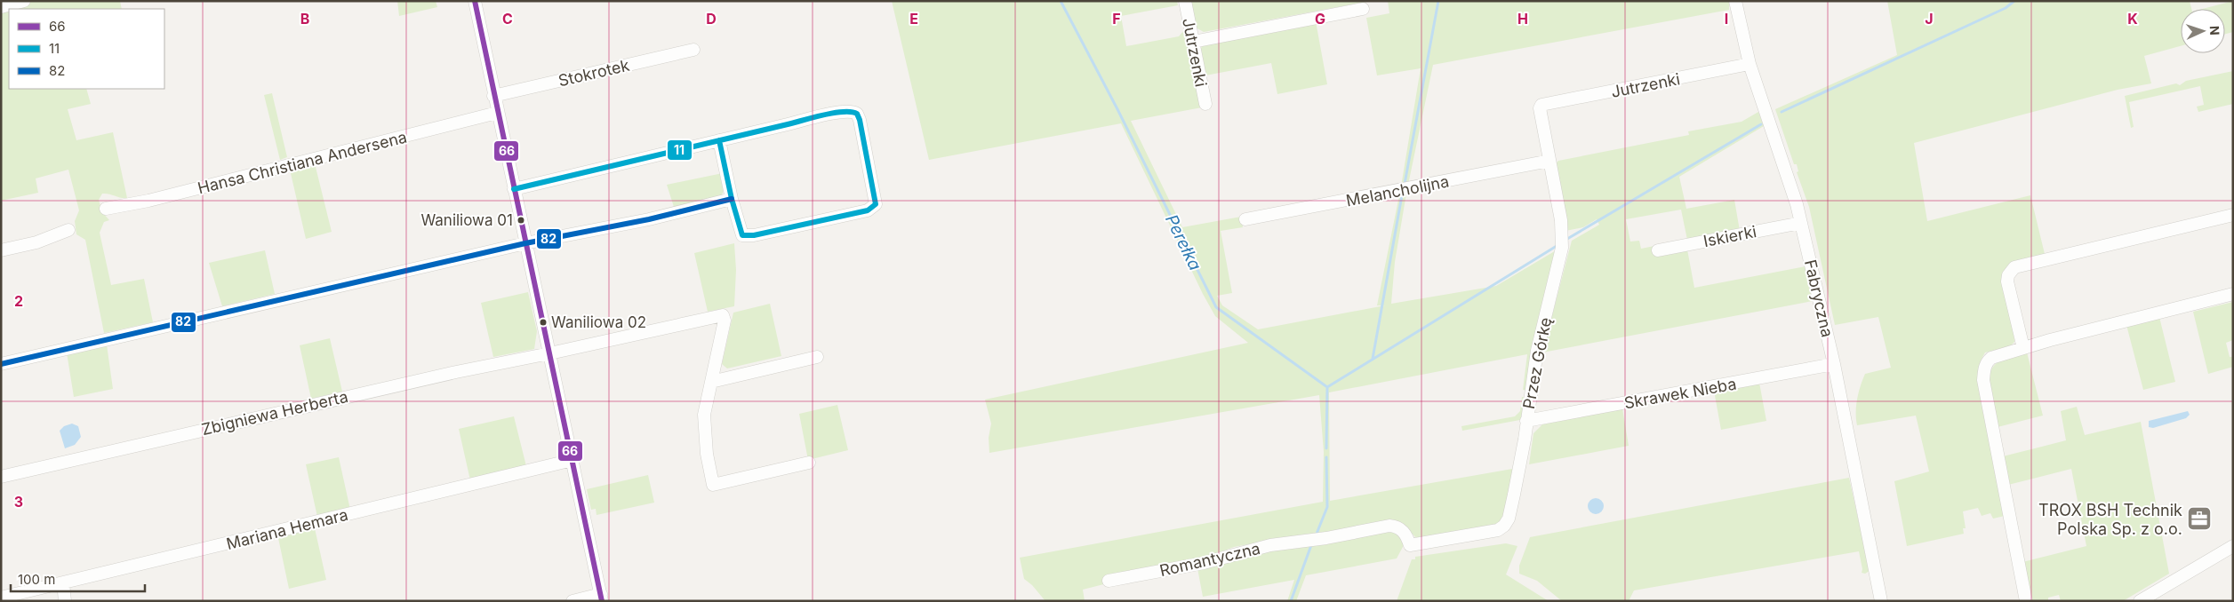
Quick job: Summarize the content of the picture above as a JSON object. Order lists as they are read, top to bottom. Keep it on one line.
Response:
{"streets":{"street":["Jutrzenki","Stokrotek","Hansa Christiana Andersena","Melancholijna","Iskierki","Fabryczna","Przez Górkę","Skrawek Nieba","Zbigniewa Herberta","Mariana Hemara","Romantyczna"]},"crossings":[["Jutrzenki","Fabryczna"],["Jutrzenki","Przez Górkę"],["Melancholijna","Przez Górkę"],["Iskierki","Fabryczna"],["Fabryczna","Skrawek Nieba"],["Przez Górkę","Skrawek Nieba"],["Przez Górkę","Romantyczna"]],"water":["Perełka"],"places":{"other":["Waniliowa 01","Waniliowa 02"],"office":["TROX BSH Technik Polska Sp. z o.o."]},"lines":["transit line 66","transit line 11","transit line 82"],"legend":["66","11","82"],"scale_bar":"100 m","north":"right","grid":{"columns":["B","C","D","E","F","G","H","I","J","K"],"rows":["2","3"]}}
